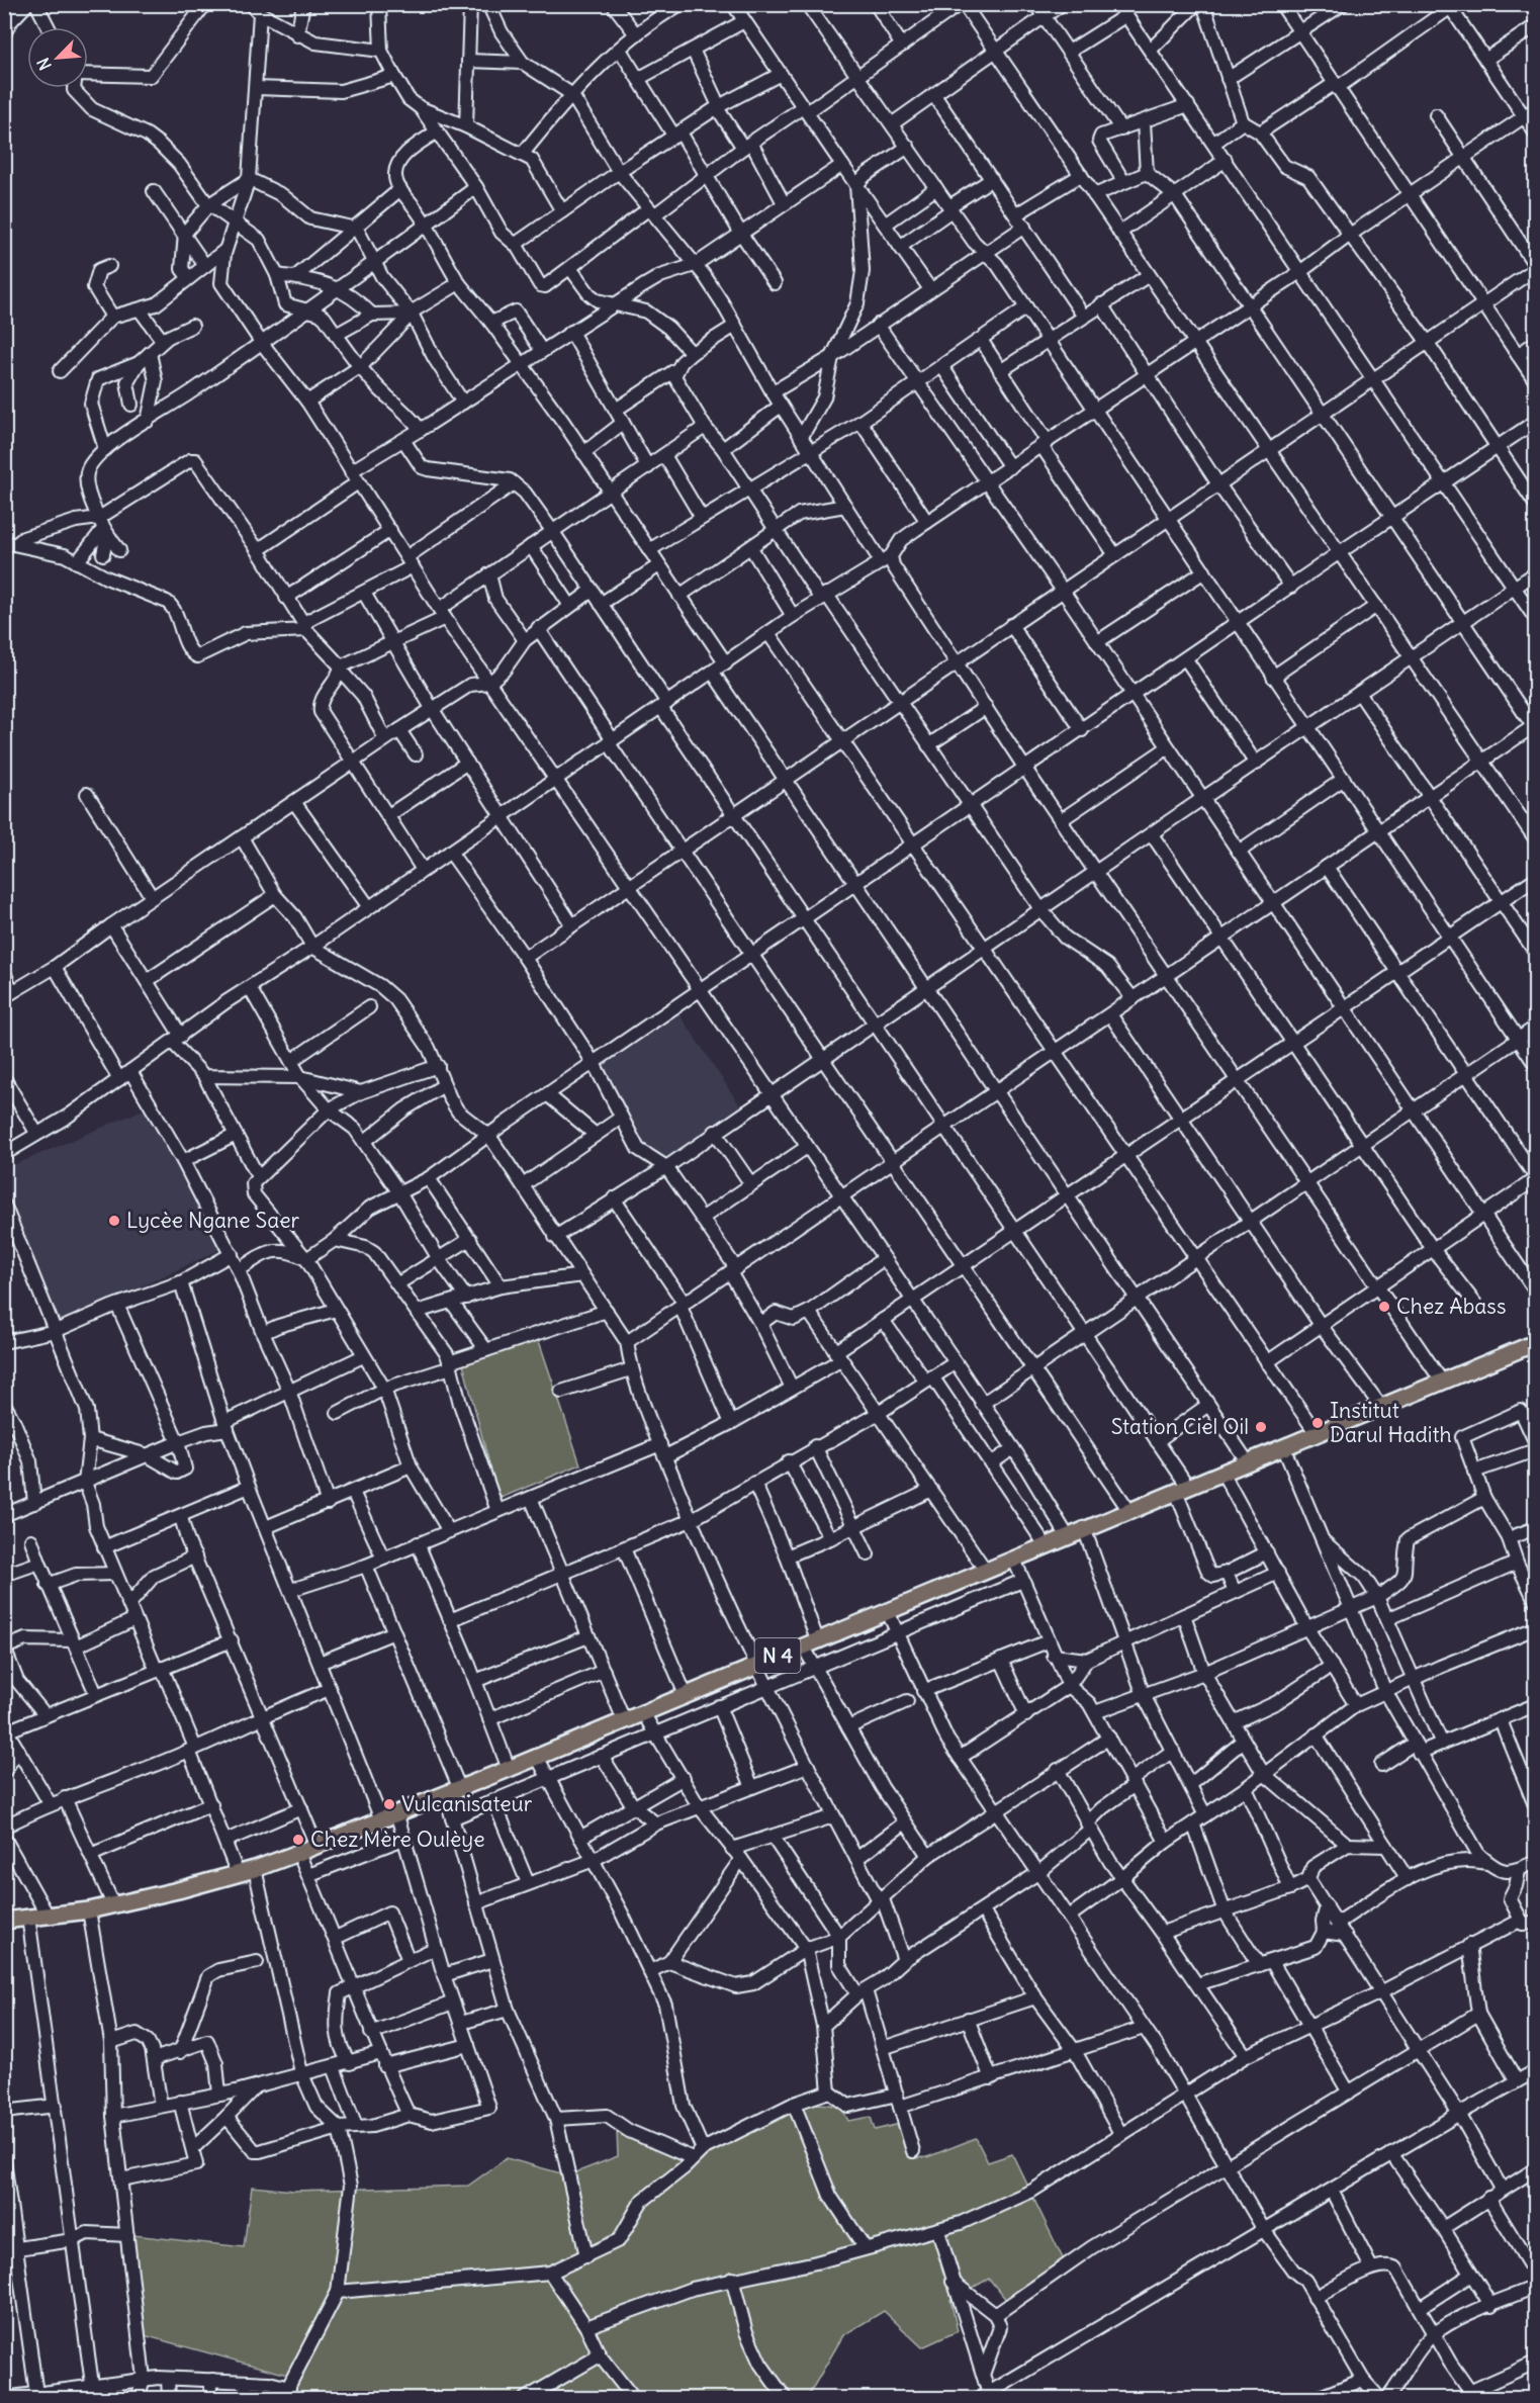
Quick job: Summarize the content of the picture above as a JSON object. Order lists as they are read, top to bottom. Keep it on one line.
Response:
{"streets":{"main road":["N 4"]},"places":["Lycèe Ngane Saer","Chez Abass","Institut Darul Hadith","Station Ciel Oil","Vulcanisateur","Chez Mère Oulèye"],"north":"bottom left"}
